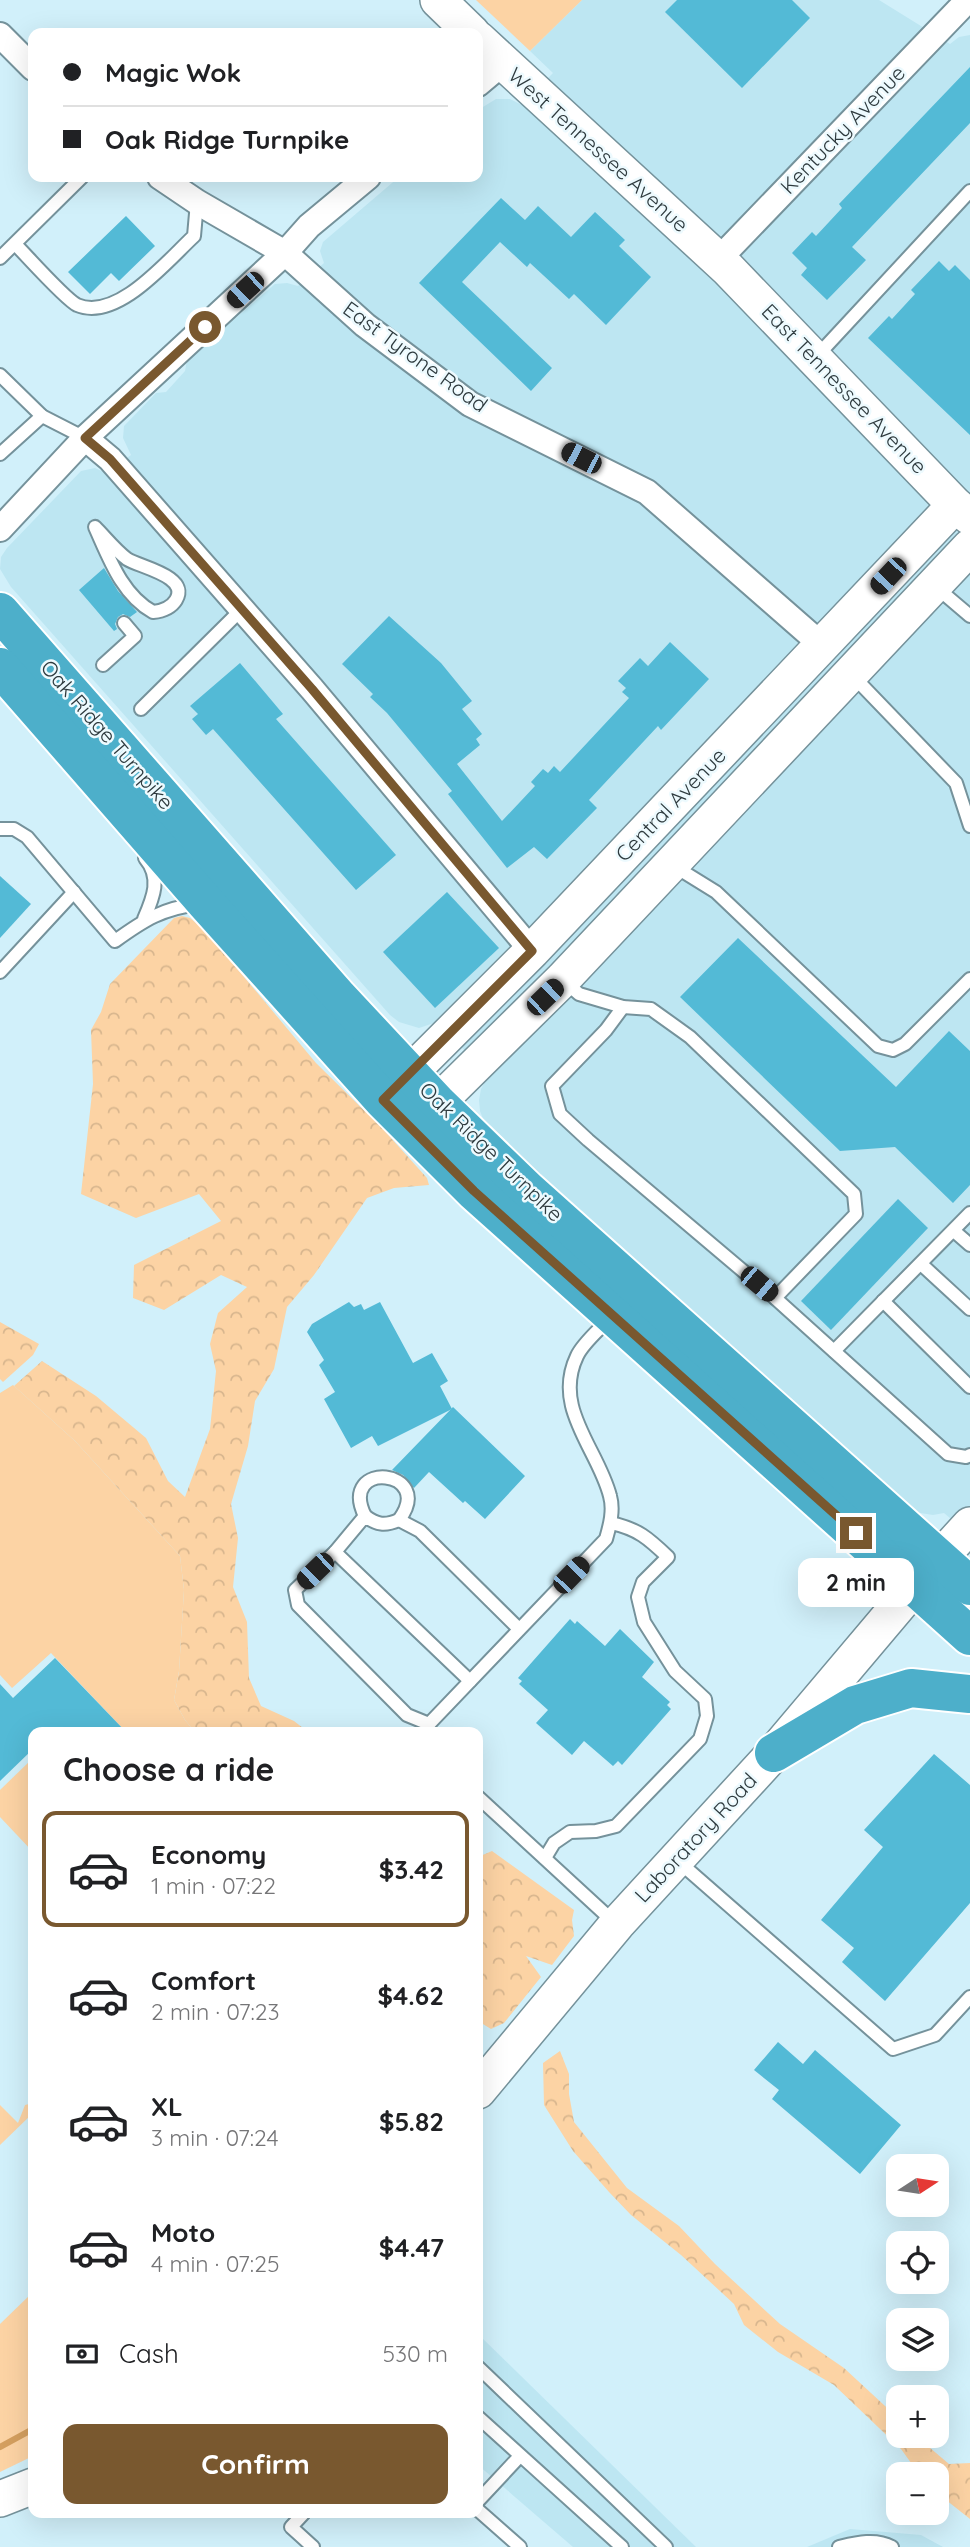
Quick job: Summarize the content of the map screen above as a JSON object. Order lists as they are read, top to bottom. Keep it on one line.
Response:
{"streets":{"highway":["Oak Ridge Turnpike"],"street":["Kentucky Avenue","West Tennessee Avenue","East Tyrone Road","East Tennessee Avenue","Central Avenue","Laboratory Road"]},"crossings":[["Kentucky Avenue","West Tennessee Avenue"],["Kentucky Avenue","East Tennessee Avenue"],["West Tennessee Avenue","East Tennessee Avenue"],["East Tyrone Road","Central Avenue"],["East Tennessee Avenue","Central Avenue"],["Oak Ridge Turnpike","Central Avenue"],["Oak Ridge Turnpike","Laboratory Road"]],"north":"right","page":{"banner":["Magic Wok","Oak Ridge Turnpike"],"bubble":"2 min","heading":"Choose a ride","list":[{"name":"Economy","note":"1 min · 07:22","value":"$3.42"},{"name":"Comfort","note":"2 min · 07:23","value":"$4.62"},{"name":"XL","note":"3 min · 07:24","value":"$5.82"},{"name":"Moto","note":"4 min · 07:25","value":"$4.47"}],"map_buttons":["+","−"],"pay":["Cash","530 m"],"buttons":"Confirm"}}
